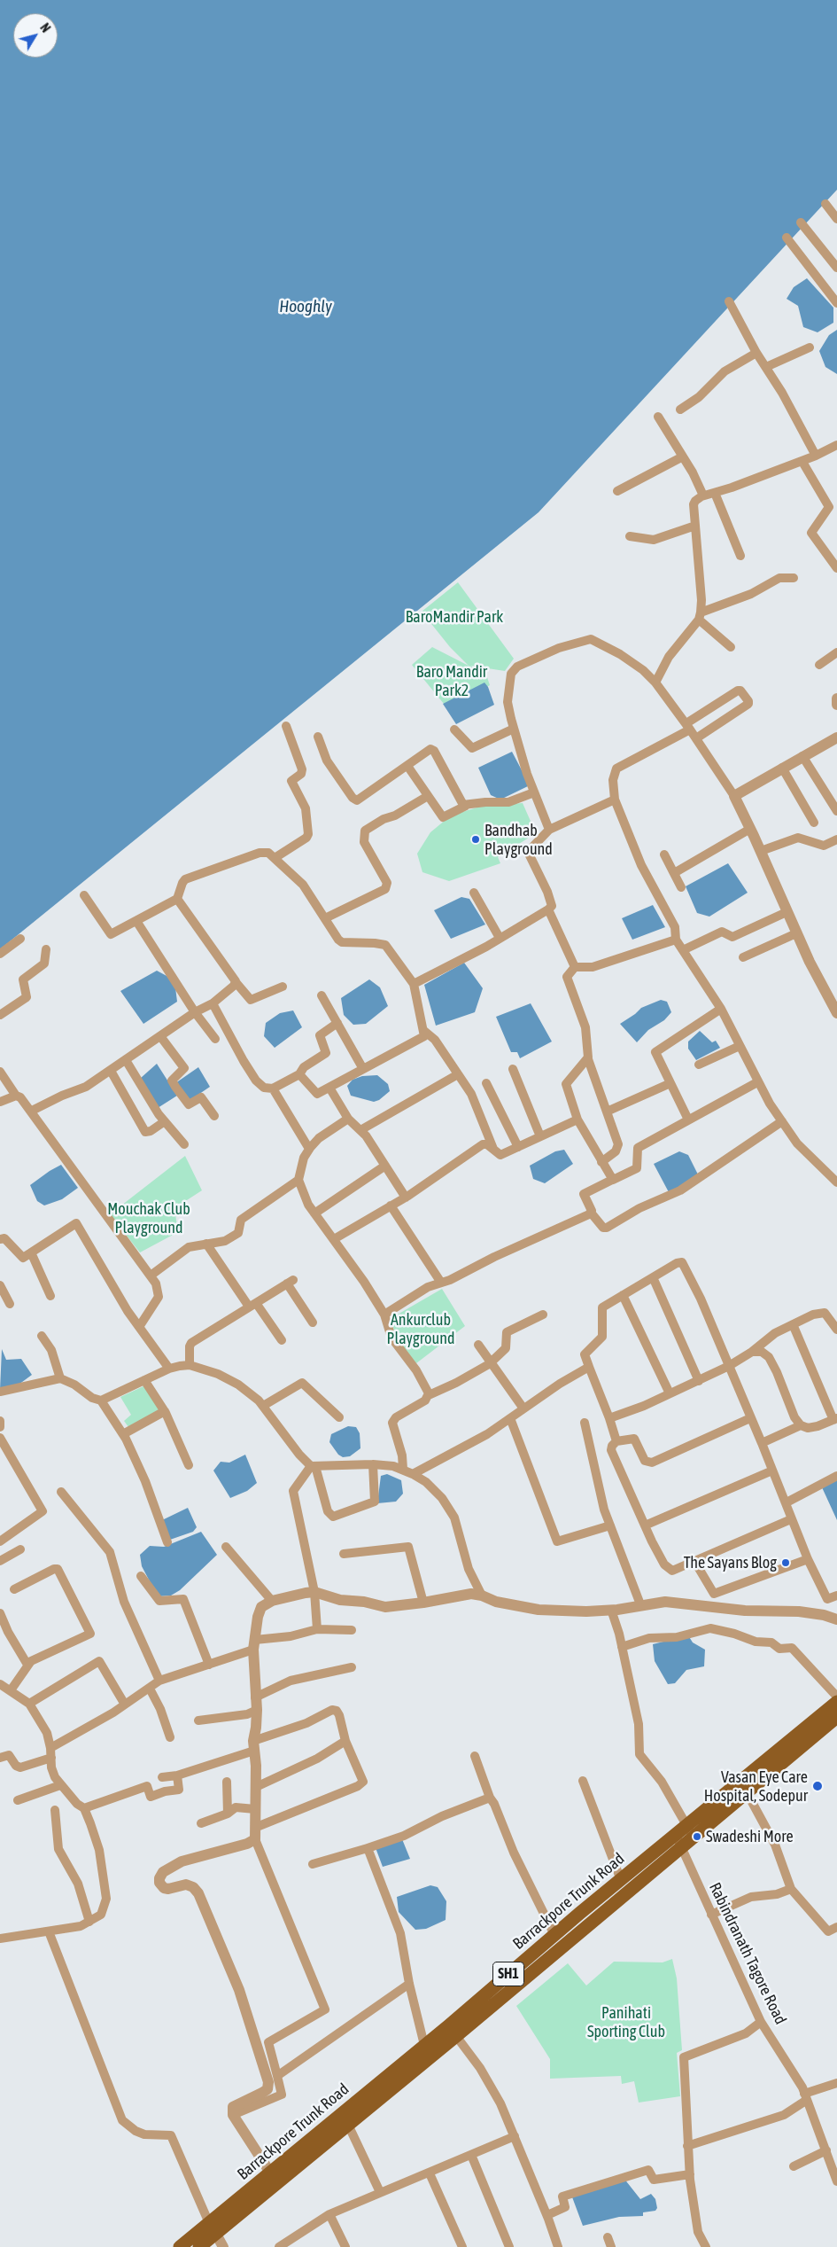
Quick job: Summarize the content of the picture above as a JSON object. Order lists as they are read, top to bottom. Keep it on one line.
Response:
{"streets":{"main road":["Barrackpore Trunk Road","SH1"],"street":["Rabindranath Tagore Road"]},"crossings":[["Barrackpore Trunk Road","Rabindranath Tagore Road"]],"water":["Hooghly"],"parks":["BaroMandir Park","Baro Mandir Park2","Mouchak Club Playground","Ankurclub Playground","Panihati Sporting Club"],"places":["Bandhab Playground","The Sayans Blog","Vasan Eye Care Hospital, Sodepur","Swadeshi More"],"north":"top right"}
